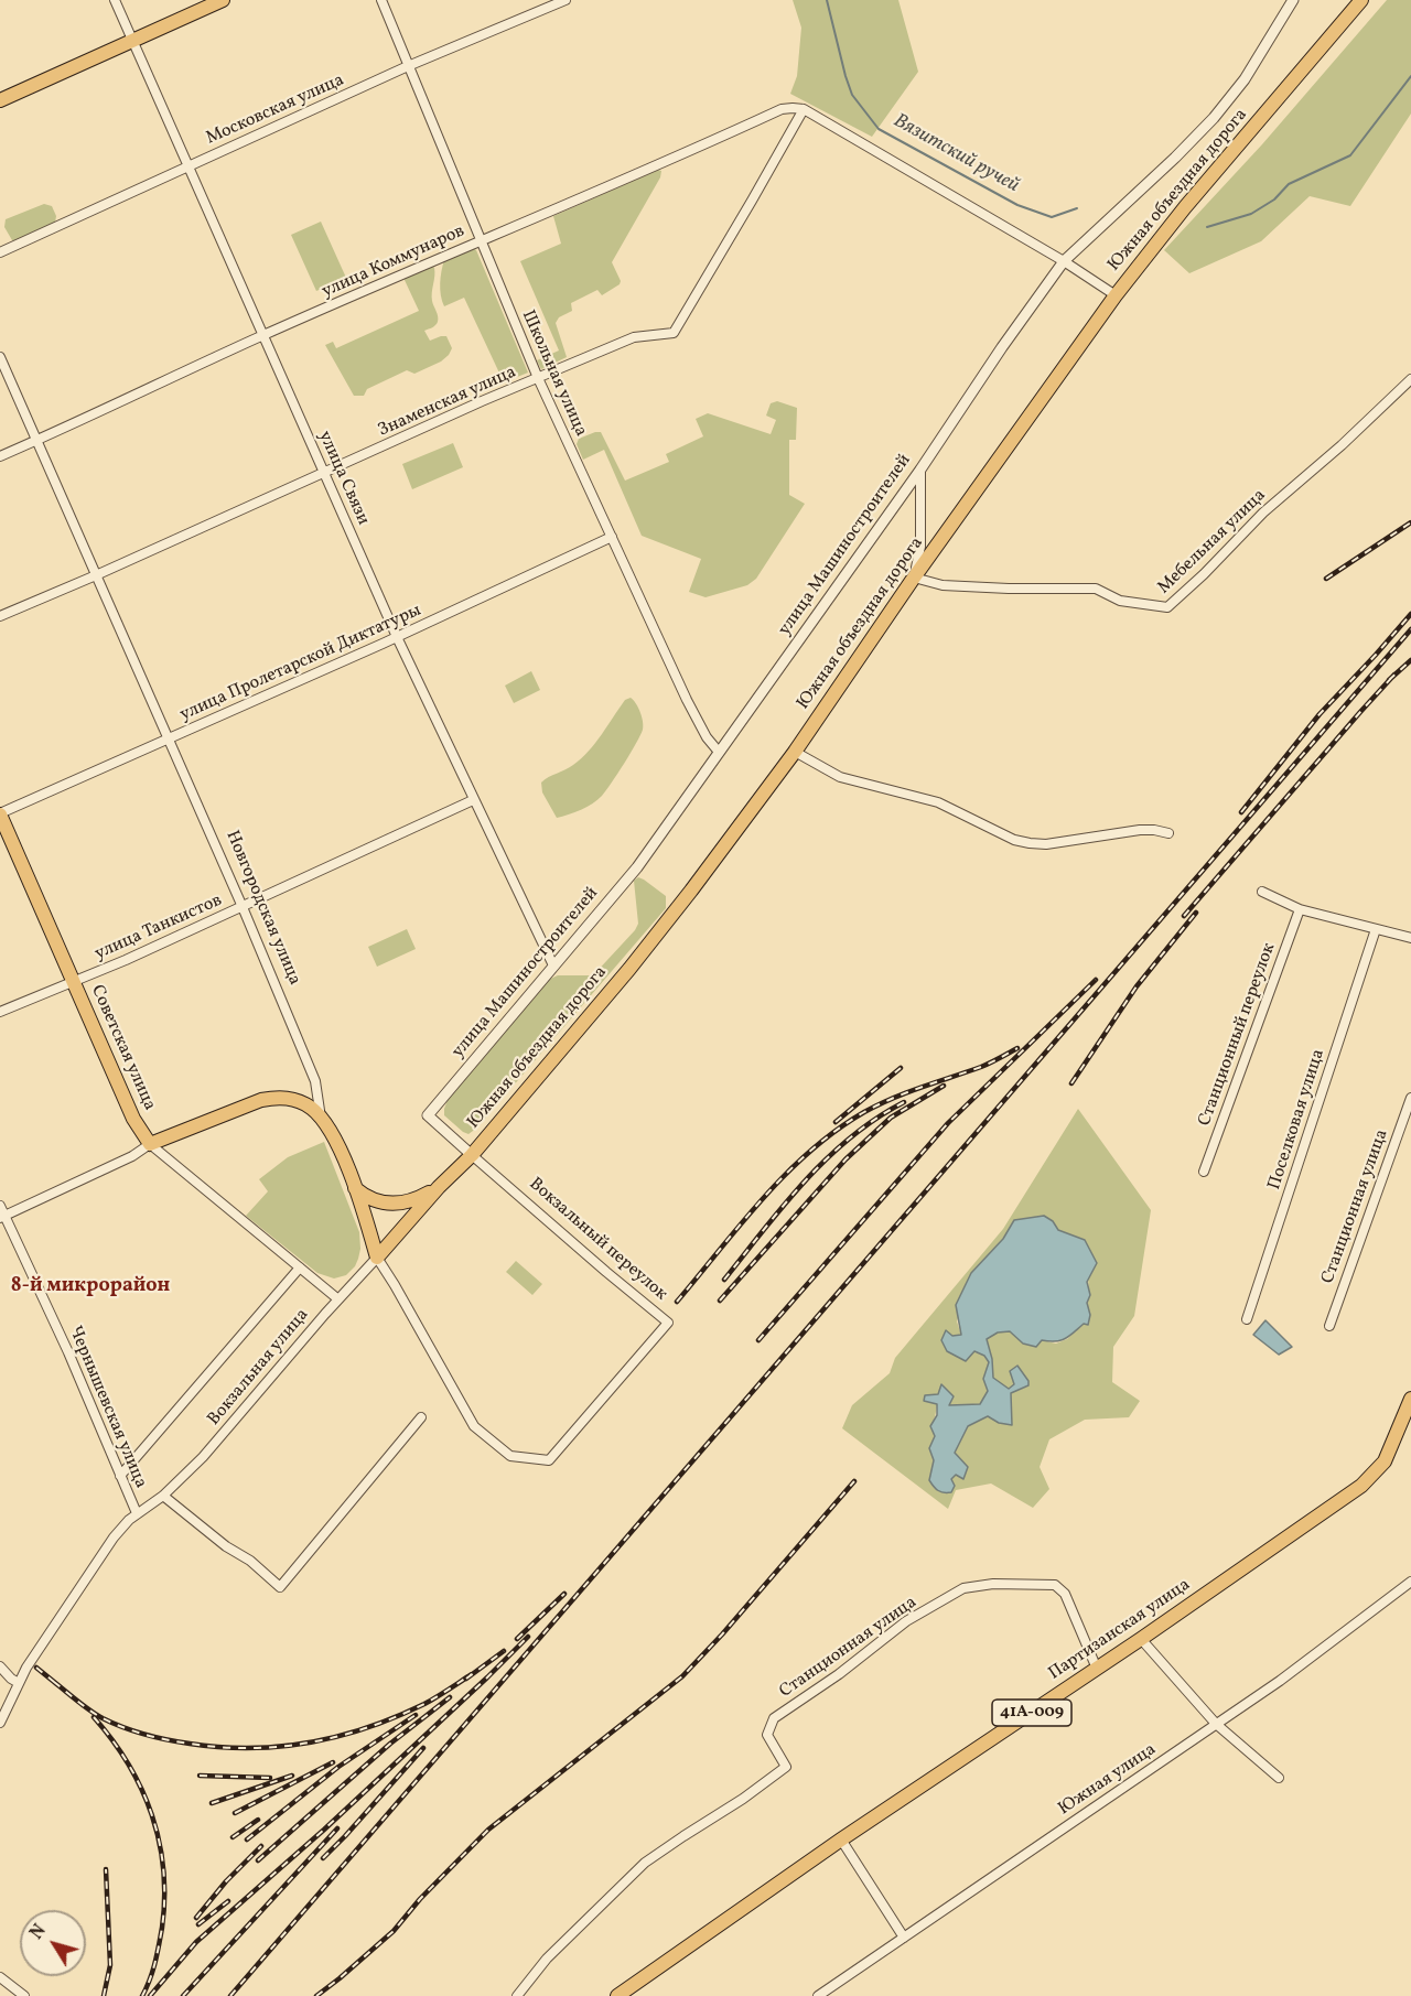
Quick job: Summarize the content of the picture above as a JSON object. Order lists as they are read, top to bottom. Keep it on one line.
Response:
{"streets":{"main road":["Южная объездная дорога","Новгородская улица","Советская улица","Партизанская улица","41А-009"],"street":["Московская улица","улица Коммунаров","Школьная улица","Знаменская улица","улица Связи","Мебельная улица","улица Машиностроителей","улица Пролетарской Диктатуры","улица Танкистов","Станционный переулок","Поселковая улица","Станционная улица","Вокзальный переулок","Вокзальная улица","Чернышевская улица","Южная улица"]},"crossings":[["Московская улица","Школьная улица"],["Московская улица","улица Связи"],["Южная объездная дорога","Мебельная улица"],["Южная объездная дорога","Новгородская улица"],["Южная объездная дорога","Вокзальный переулок"],["Южная объездная дорога","Вокзальная улица"],["улица Коммунаров","Школьная улица"],["улица Коммунаров","Знаменская улица"],["улица Коммунаров","улица Связи"],["улица Коммунаров","Новгородская улица"],["Школьная улица","Знаменская улица"],["Школьная улица","улица Машиностроителей"],["Школьная улица","улица Пролетарской Диктатуры"],["Знаменская улица","улица Связи"],["Знаменская улица","Новгородская улица"],["улица Связи","улица Машиностроителей"],["улица Связи","улица Пролетарской Диктатуры"],["улица Связи","улица Танкистов"],["улица Машиностроителей","Вокзальный переулок"],["улица Пролетарской Диктатуры","Новгородская улица"],["улица Пролетарской Диктатуры","Советская улица"],["Новгородская улица","улица Танкистов"],["Новгородская улица","Вокзальный переулок"],["Новгородская улица","Вокзальная улица"],["улица Танкистов","Советская улица"],["Советская улица","Вокзальная улица"],["Станционная улица","Партизанская улица"],["Вокзальная улица","Чернышевская улица"]],"districts":["8-й микрорайон"],"water":["Вязитский ручей"],"north":"top left"}
